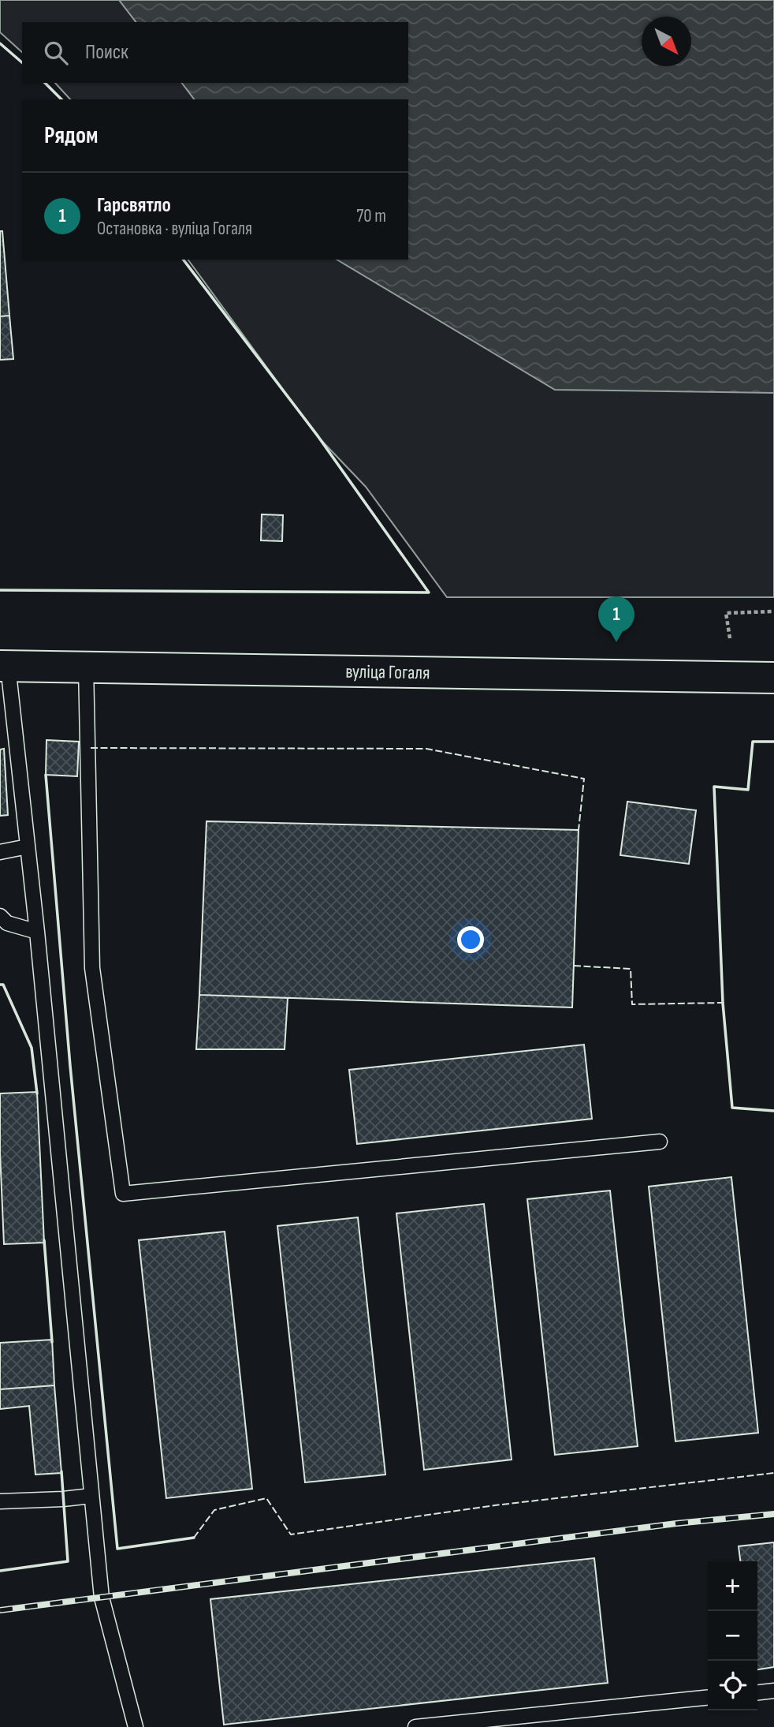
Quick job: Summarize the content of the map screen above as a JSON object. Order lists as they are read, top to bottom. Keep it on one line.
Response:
{"streets":{"main road":["вуліца Гогаля"]},"north":"bottom right","page":{"search":"Поиск","heading":"Рядом","list":[{"mark":"1","name":"Гарсвятло","note":"Остановка · вуліца Гогаля","value":"70 m"}],"pins":"1","map_buttons":["+","−"]}}
